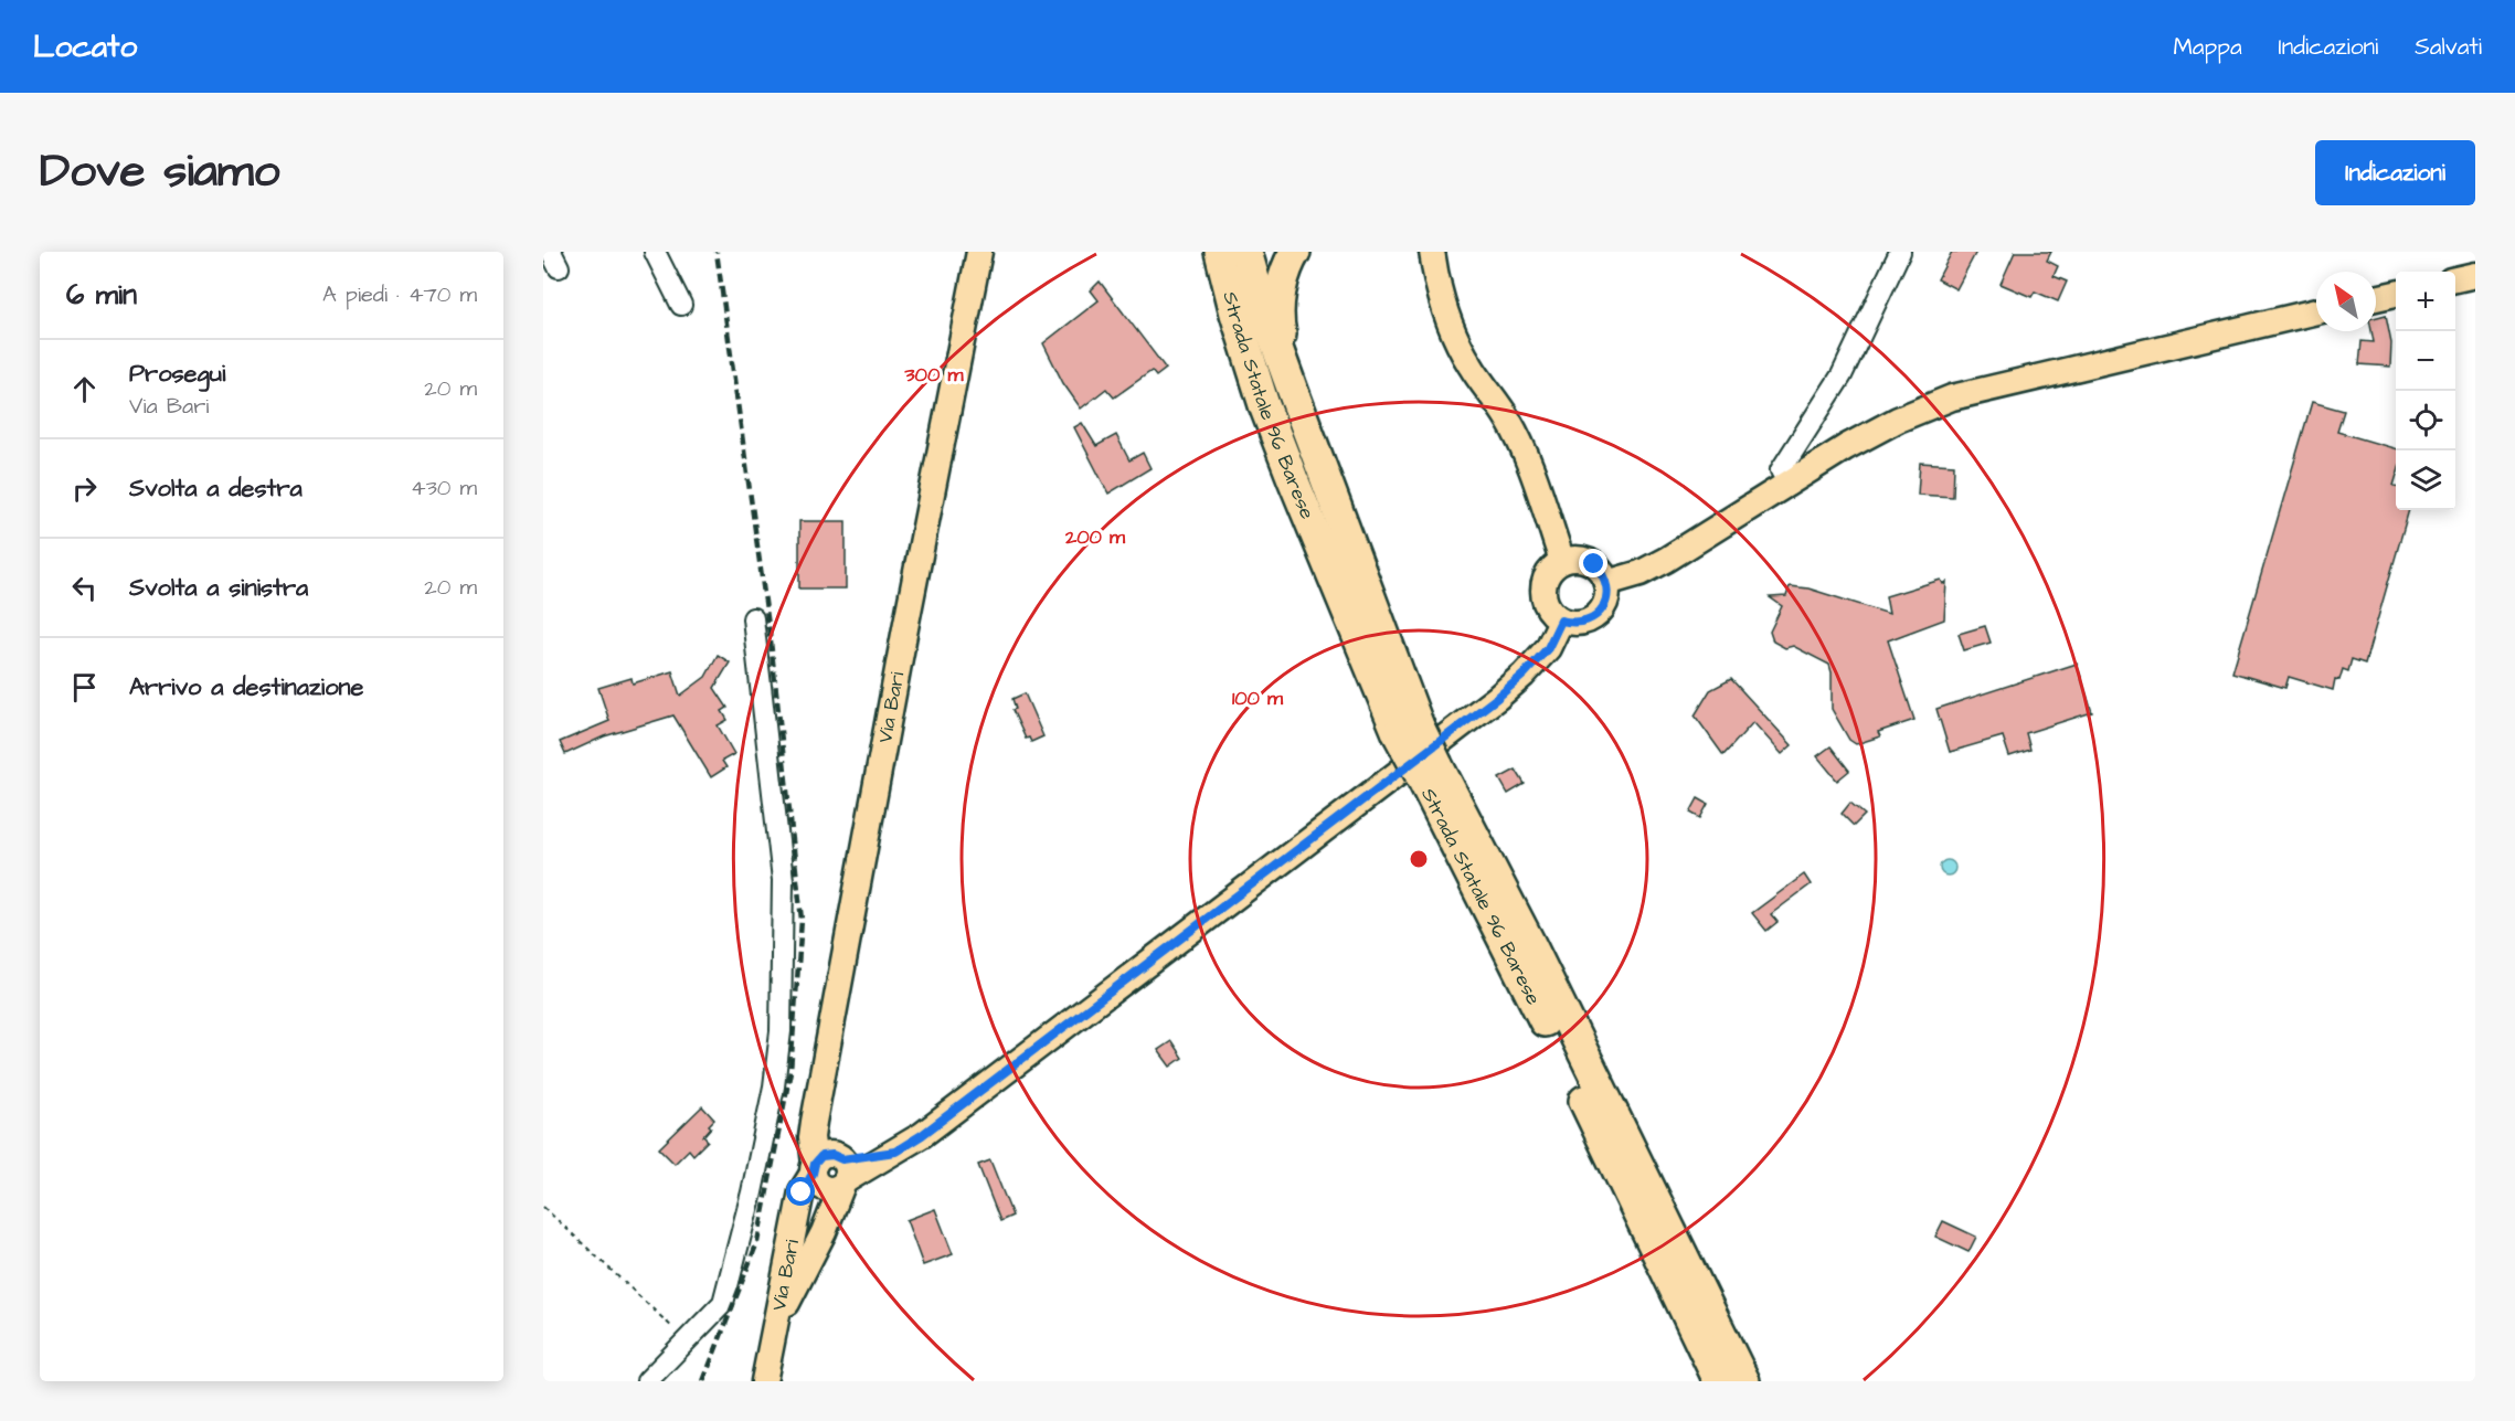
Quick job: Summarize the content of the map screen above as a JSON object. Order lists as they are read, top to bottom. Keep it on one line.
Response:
{"streets":{"highway":["Strada Statale 96 Barese"],"main road":["Via Bari"]},"north":"top left","page":{"header":"Locato","nav":["Mappa","Indicazioni","Salvati"],"title":"Dove siamo","buttons":"Indicazioni","heading":["6 min","A piedi · 470 m"],"map_buttons":["+","−"],"list":[["Prosegui","Via Bari","20 m"],["Svolta a destra","430 m"],["Svolta a sinistra","20 m"],"Arrivo a destinazione"]},"rings":["300 m","200 m","100 m"]}
